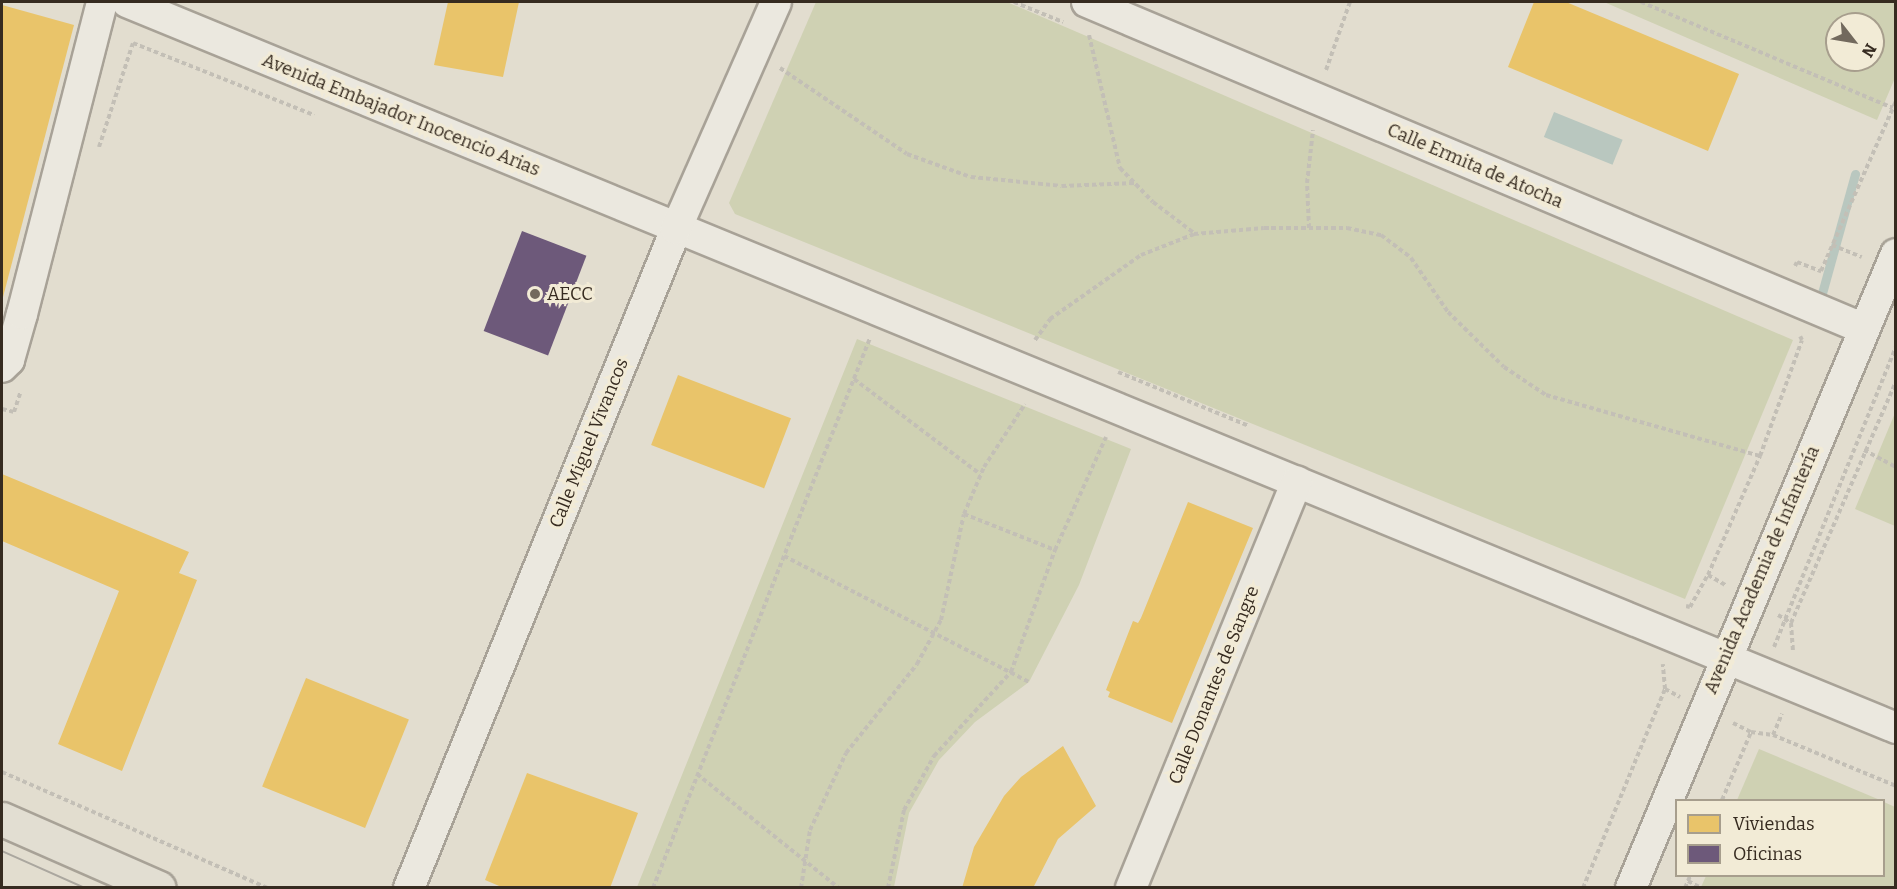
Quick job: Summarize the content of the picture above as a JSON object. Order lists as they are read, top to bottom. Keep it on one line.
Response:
{"streets":{"street":["Avenida Embajador Inocencio Arias","Calle Ermita de Atocha","Calle Miguel Vivancos","Avenida Academia de Infantería","Calle Donantes de Sangre"]},"crossings":[["Avenida Embajador Inocencio Arias","Calle Miguel Vivancos"],["Avenida Embajador Inocencio Arias","Avenida Academia de Infantería"],["Avenida Embajador Inocencio Arias","Calle Donantes de Sangre"],["Calle Ermita de Atocha","Avenida Academia de Infantería"]],"places":["AECC"],"legend":["Viviendas","Oficinas"],"north":"bottom right"}
